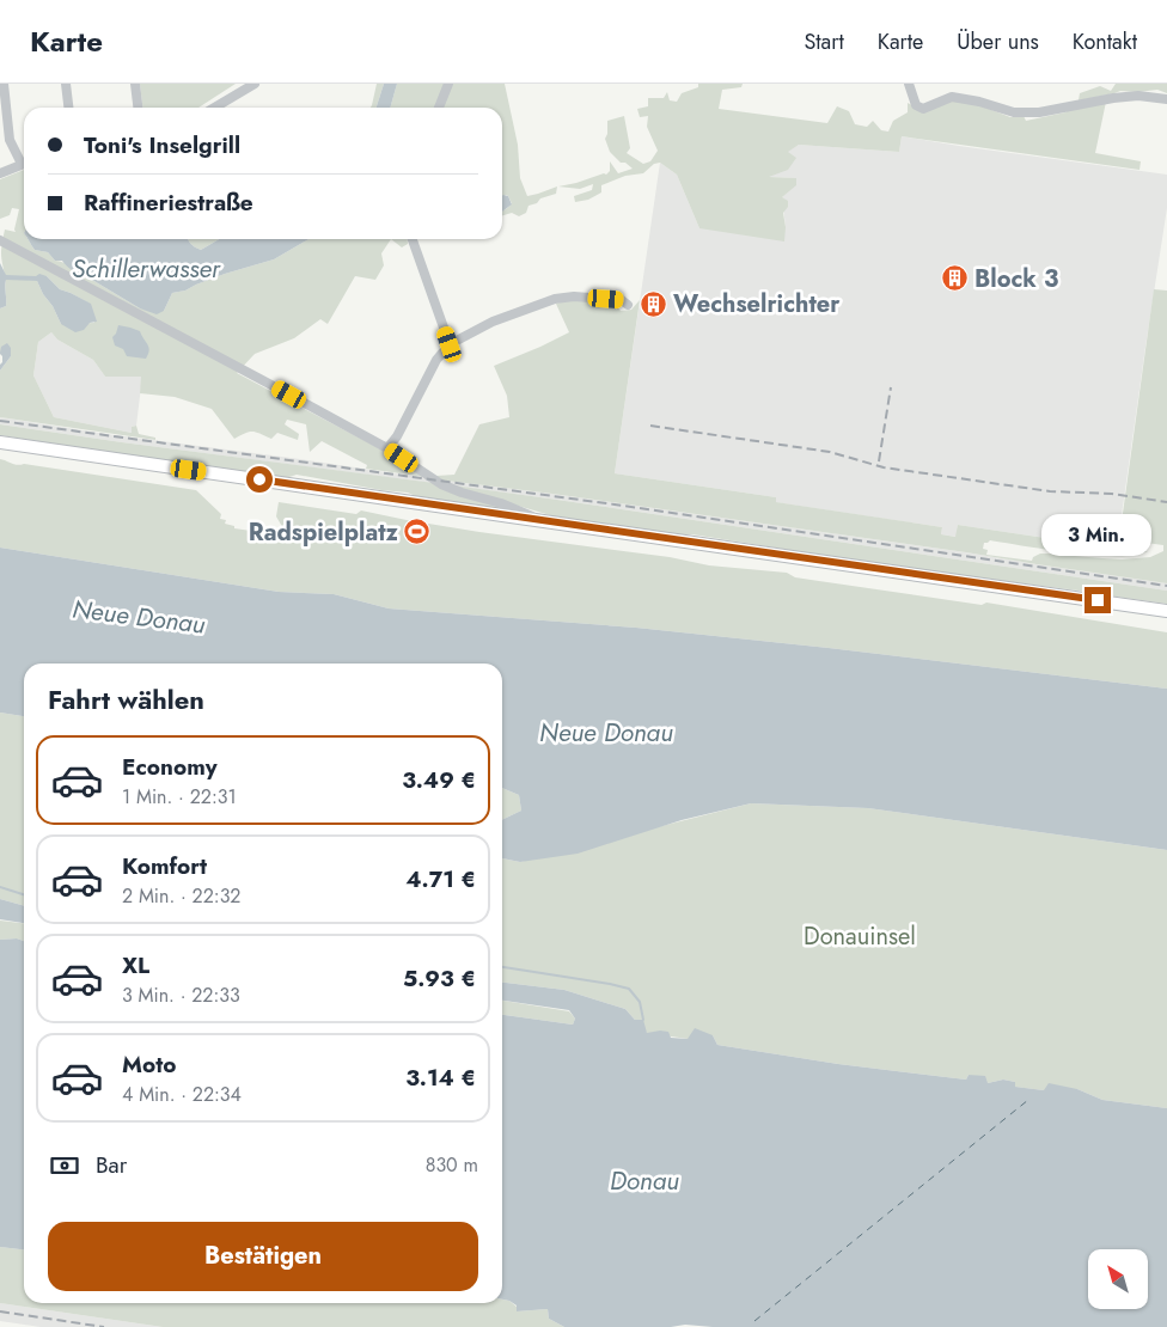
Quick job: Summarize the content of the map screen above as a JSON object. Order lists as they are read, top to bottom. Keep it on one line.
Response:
{"water":["Schillerwasser","Neue Donau","Donau"],"parks":["Donauinsel"],"places":{"building":["Block 3","Wechselrichter"],"sports":["Radspielplatz"]},"north":"top left","page":{"header":"Karte","nav":["Start","Karte","Über uns","Kontakt"],"banner":["Toni's Inselgrill","Raffineriestraße"],"bubble":"3 Min.","heading":"Fahrt wählen","list":[{"name":"Economy","note":"1 Min. · 22:31","value":"3.49 €"},{"name":"Komfort","note":"2 Min. · 22:32","value":"4.71 €"},{"name":"XL","note":"3 Min. · 22:33","value":"5.93 €"},{"name":"Moto","note":"4 Min. · 22:34","value":"3.14 €"}],"pay":["Bar","830 m"],"buttons":"Bestätigen"}}
